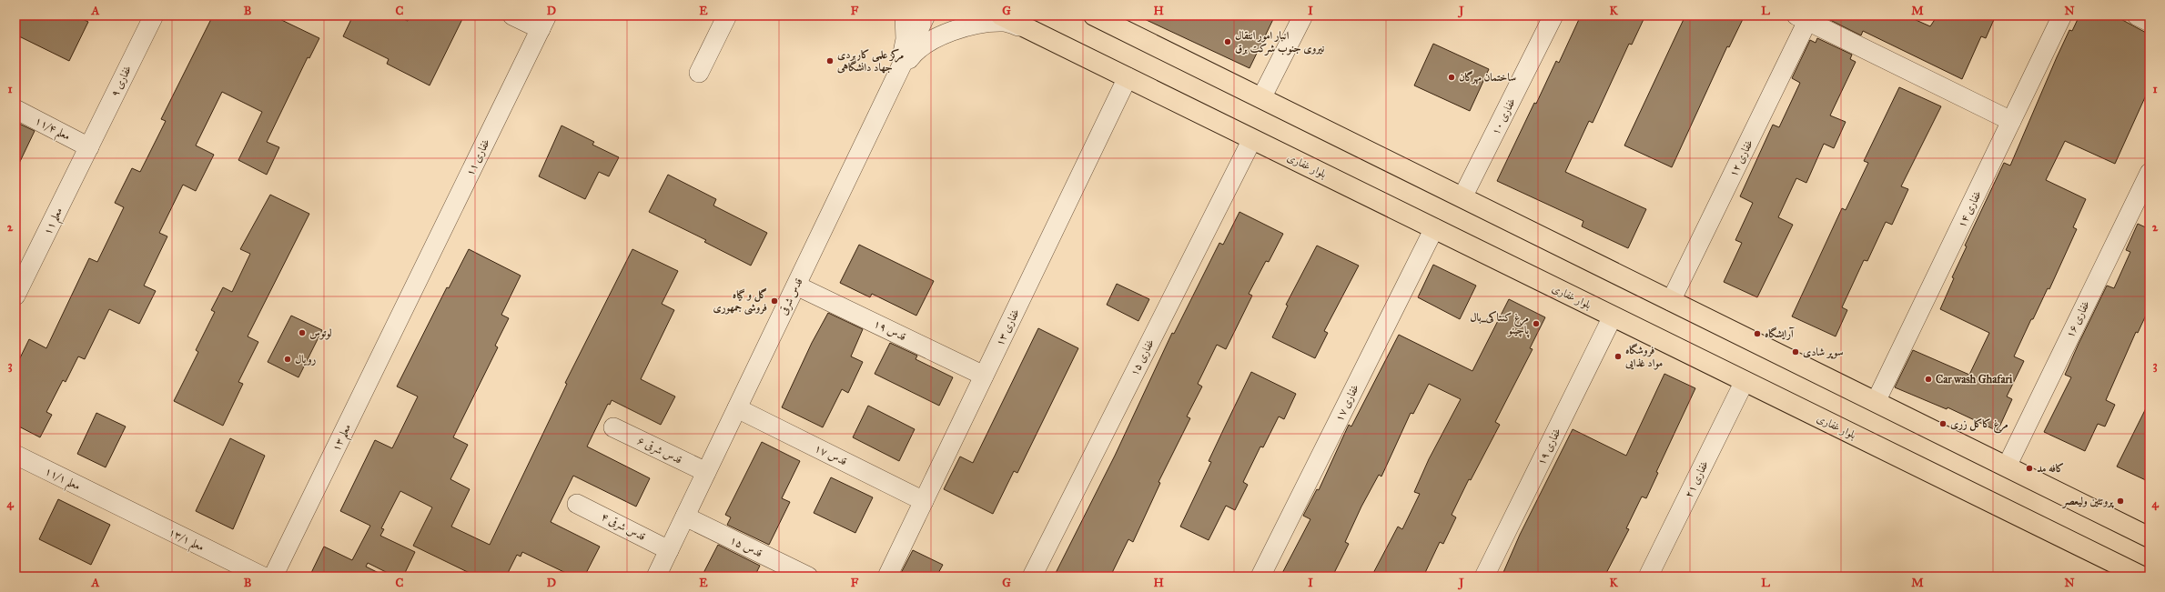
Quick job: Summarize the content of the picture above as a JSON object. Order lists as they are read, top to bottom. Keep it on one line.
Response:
{"streets":{"main road":["بلوار غفاری"],"street":["غفاری ۹","غفاری ۱۰","معلم ۱۱/۴","غفاری ۱۱","غفاری ۱۲","غفاری ۱۴","معلم ۱۱","قدس شرقی","غفاری ۱۶","غفاری ۱۳","قدس ۱۹","غفاری ۱۵","غفاری ۱۷","معلم ۱۳","غفاری ۱۹","قدس شرقی ۶","قدس ۱۷","معلم ۱۱/۱","غفاری ۲۱","قدس شرقی ۴","معلم ۱۳/۱","قدس ۱۵"]},"crossings":[["غفاری ۹","معلم ۱۱/۴"],["غفاری ۹","معلم ۱۱"],["معلم ۱۱/۴","معلم ۱۱"],["غفاری ۱۱","معلم ۱۳"],["بلوار غفاری","غفاری ۱۳"],["بلوار غفاری","غفاری ۱۵"],["بلوار غفاری","غفاری ۱۷"],["بلوار غفاری","غفاری ۱۹"],["بلوار غفاری","غفاری ۲۱"],["قدس شرقی","قدس ۱۹"],["قدس شرقی","قدس شرقی ۶"],["قدس شرقی","قدس ۱۷"],["قدس شرقی","قدس شرقی ۴"],["قدس شرقی","قدس ۱۵"],["غفاری ۱۳","قدس ۱۹"],["غفاری ۱۳","قدس ۱۷"],["معلم ۱۱/۱","معلم ۱۳/۱"]],"places":["انبار امور انتقال نیروی جنوب شرکت برق","مرکز علمی کاربردی جهاد دانشگاهی","ساختمان مهرگان","گل و گیاه فروشی جمهوری","مرغ کنتاکی_بال پاچینو","لوتوس","آرایشگاه","سوپر شادی","فروشگاه مواد غذایی","رویال","Car wash Ghafari","مرغ کاکل زری","کافه مد","پروتئین ولیعصر"],"grid":{"columns":["A","B","C","D","E","F","G","H","I","J","K","L","M","N"],"rows":["1","2","3","4"]}}
